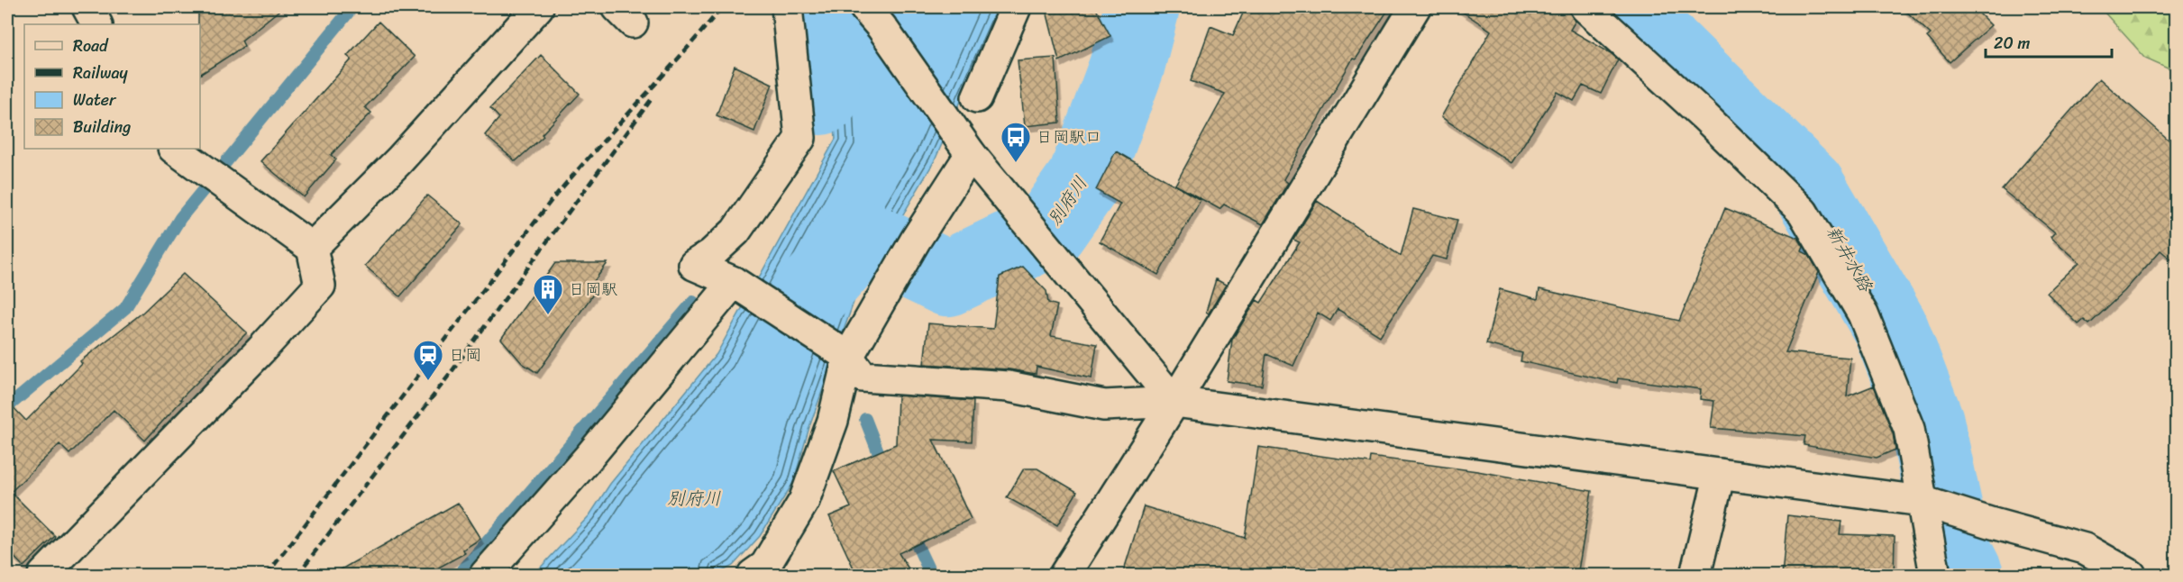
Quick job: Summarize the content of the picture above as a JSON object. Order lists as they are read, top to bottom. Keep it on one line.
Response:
{"water":["別府川","新井水路"],"places":{"bus stop":["日岡駅口"],"building":["日岡駅"],"station":["日岡"]},"legend":["Road","Railway","Water","Building"],"scale_bar":"20 m"}
